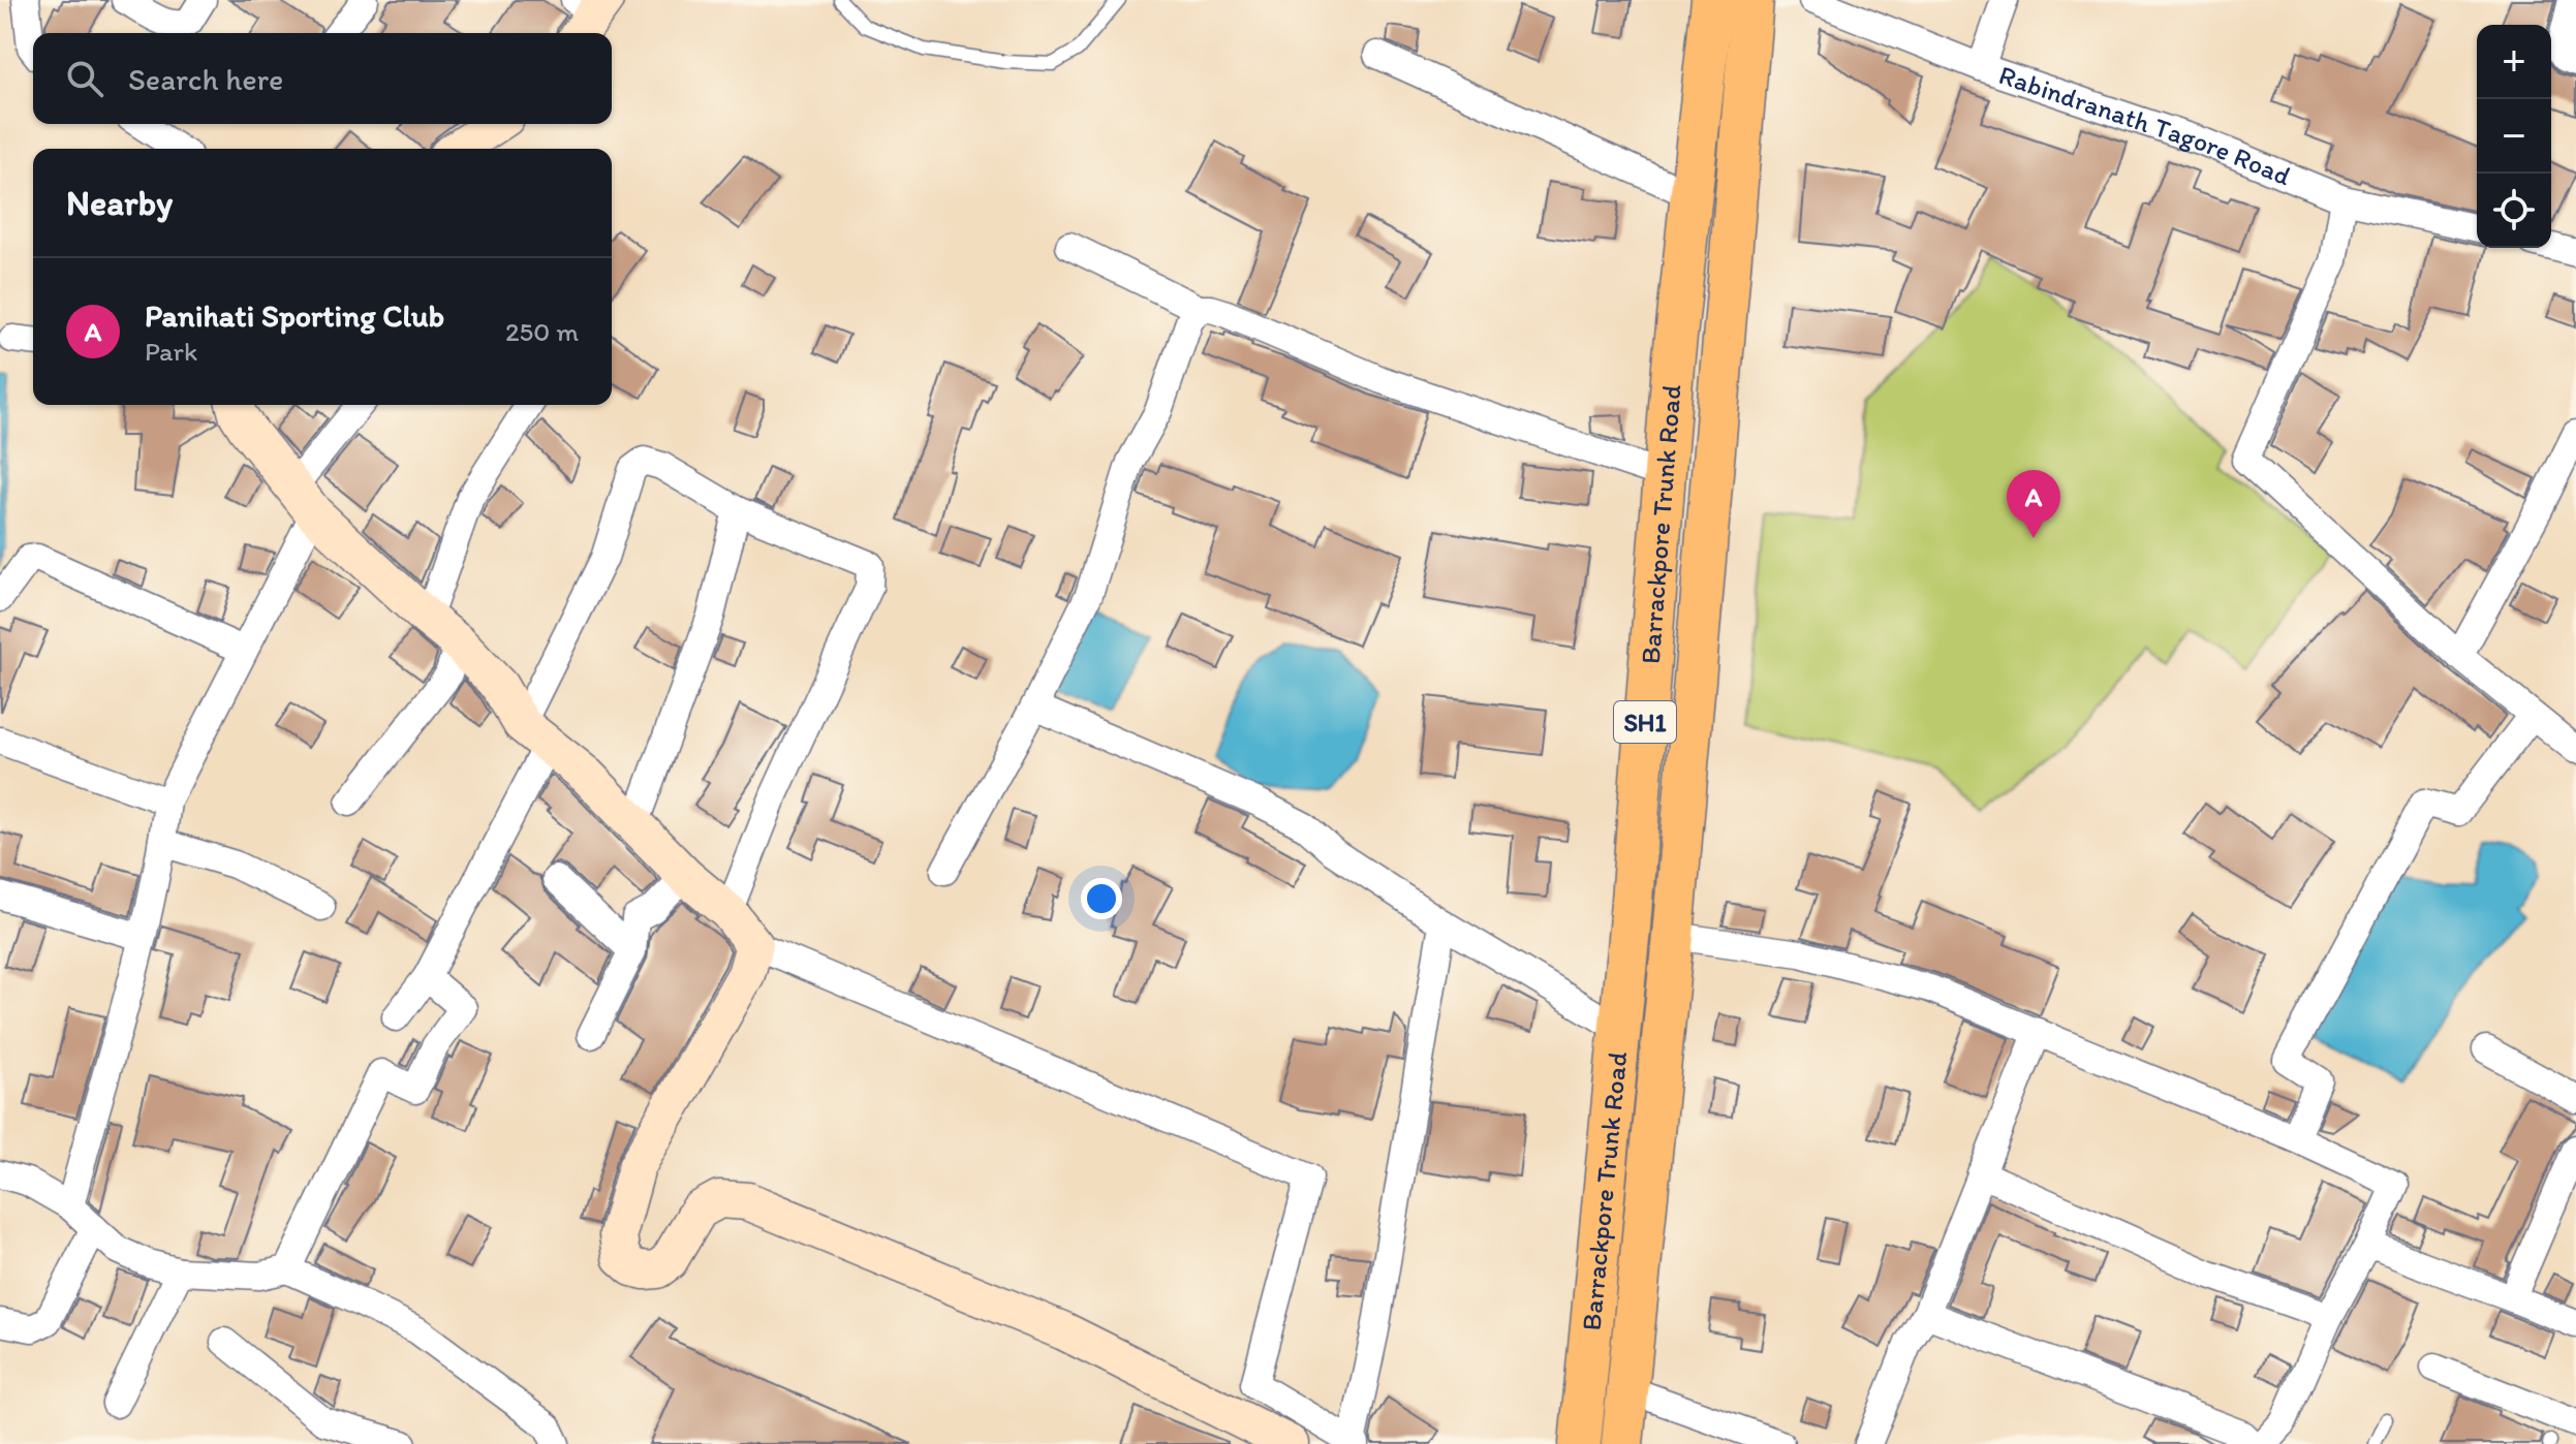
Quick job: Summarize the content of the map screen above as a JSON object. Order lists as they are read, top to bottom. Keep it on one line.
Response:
{"streets":{"main road":["Barrackpore Trunk Road","SH1"],"street":["Rabindranath Tagore Road"]},"page":{"map_buttons":["+","−"],"search":"Search here","heading":"Nearby","list":[{"mark":"A","name":"Panihati Sporting Club","note":"Park","value":"250 m"}],"pins":"A"}}
